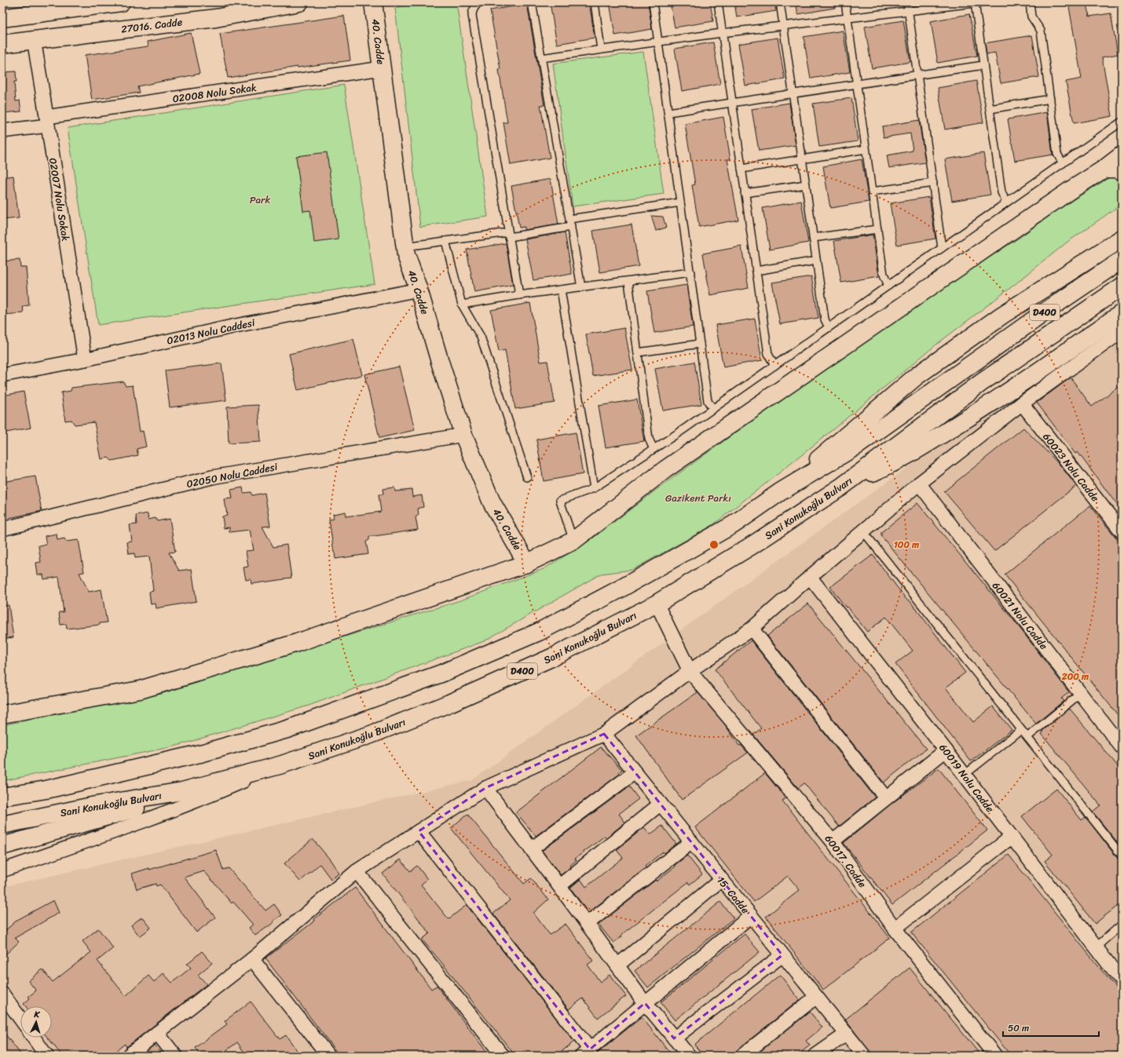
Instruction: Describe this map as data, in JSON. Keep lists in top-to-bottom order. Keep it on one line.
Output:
{"streets":{"main road":["27016. Cadde","40. Cadde","D400","Sani Konukoğlu Bulvarı"],"street":["02008 Nolu Sokak","02007 Nolu Sokak","02013 Nolu Caddesi","60023 Nolu Cadde","02050 Nolu Caddesi","60021 Nolu Cadde","60019 Nolu Cadde","60017. Cadde","15. Cadde"]},"crossings":[["27016. Cadde","02007 Nolu Sokak"],["40. Cadde","02008 Nolu Sokak"],["40. Cadde","02013 Nolu Caddesi"],["40. Cadde","02050 Nolu Caddesi"],["02008 Nolu Sokak","02007 Nolu Sokak"],["02007 Nolu Sokak","02013 Nolu Caddesi"],["Sani Konukoğlu Bulvarı","60017. Cadde"]],"parks":["Park","Gazikent Parkı"],"scale_bar":"50 m","north":"top","rings":["100 m","200 m"]}
